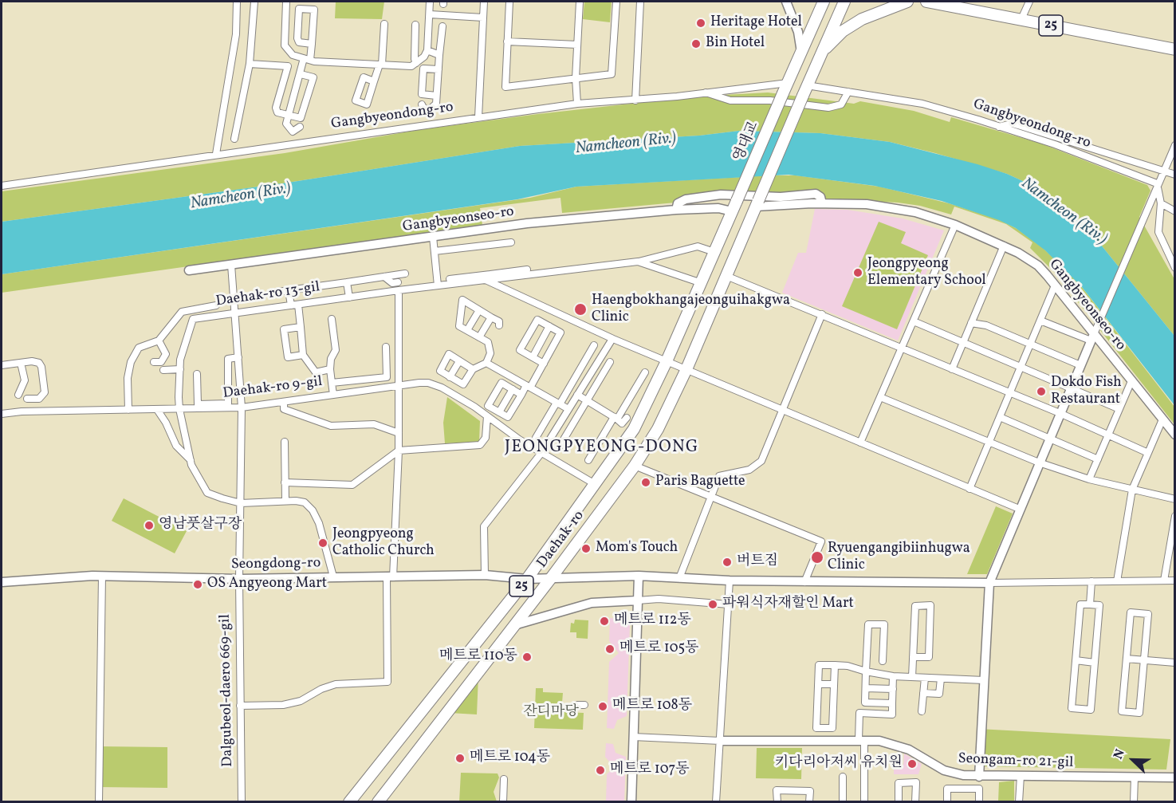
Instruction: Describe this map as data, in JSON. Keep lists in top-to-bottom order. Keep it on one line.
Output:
{"streets":{"main road":["25","영대교","Daehak-ro"],"street":["Gangbyeondong-ro","Gangbyeonseo-ro","Daehak-ro 13-gil","Daehak-ro 9-gil","Seongdong-ro","Dalgubeol-daero 669-gil","Seongam-ro 21-gil"]},"crossings":[["25","Gangbyeondong-ro"],["25","영대교"],["Gangbyeondong-ro","영대교"],["영대교","Gangbyeonseo-ro"],["영대교","Daehak-ro"],["Gangbyeonseo-ro","Daehak-ro"],["Gangbyeonseo-ro","Dalgubeol-daero 669-gil"],["Daehak-ro 13-gil","Daehak-ro 9-gil"],["Daehak-ro 13-gil","Dalgubeol-daero 669-gil"],["Daehak-ro 9-gil","Daehak-ro"],["Daehak-ro 9-gil","Dalgubeol-daero 669-gil"],["Daehak-ro","Seongdong-ro"],["Seongdong-ro","Dalgubeol-daero 669-gil"]],"districts":["JEONGPYEONG-DONG"],"water":["Namcheon (Riv.)"],"parks":["잔디마당"],"places":["Heritage Hotel","Bin Hotel","Jeongpyeong Elementary School","Haengbokhangajeonguihakgwa Clinic","Dokdo Fish Restaurant","Paris Baguette","영남풋살구장","Jeongpyeong Catholic Church","Mom's Touch","Ryuengangibiinhugwa Clinic","버트짐","OS Angyeong Mart","파워식자재할인 Mart","메트로 112동","메트로 105동","메트로 110동","메트로 108동","메트로 104동","키다리아저씨 유치원","메트로 107동"],"north":"top left"}
